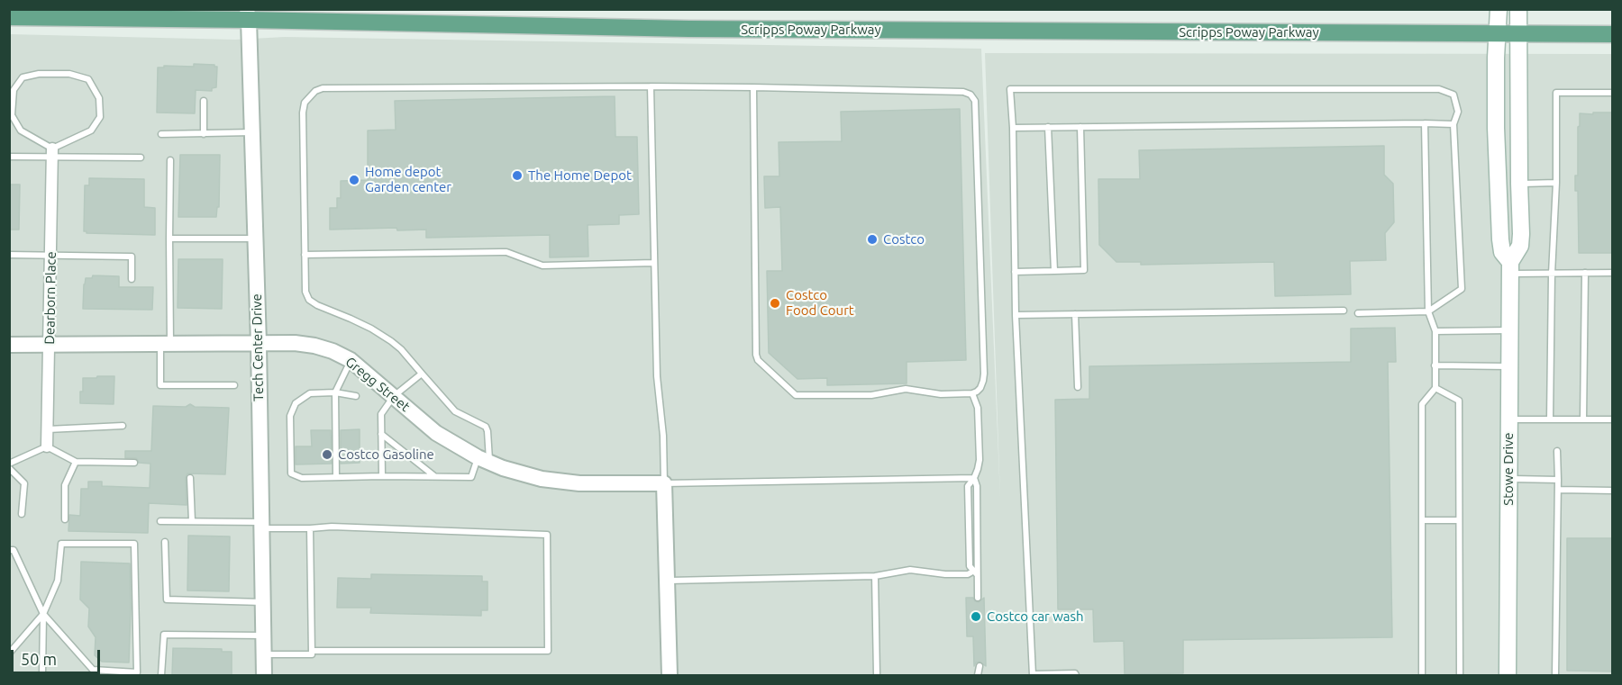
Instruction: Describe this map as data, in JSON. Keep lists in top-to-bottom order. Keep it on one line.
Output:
{"streets":{"main road":["Scripps Poway Parkway","Stowe Drive"],"street":["Dearborn Place","Tech Center Drive","Gregg Street"]},"crossings":[["Scripps Poway Parkway","Tech Center Drive"],["Scripps Poway Parkway","Stowe Drive"],["Dearborn Place","Gregg Street"],["Tech Center Drive","Gregg Street"]],"places":["The Home Depot","Home depot Garden center","Costco","Costco Food Court","Costco Gasoline","Costco car wash"],"scale_bar":"50 m"}
